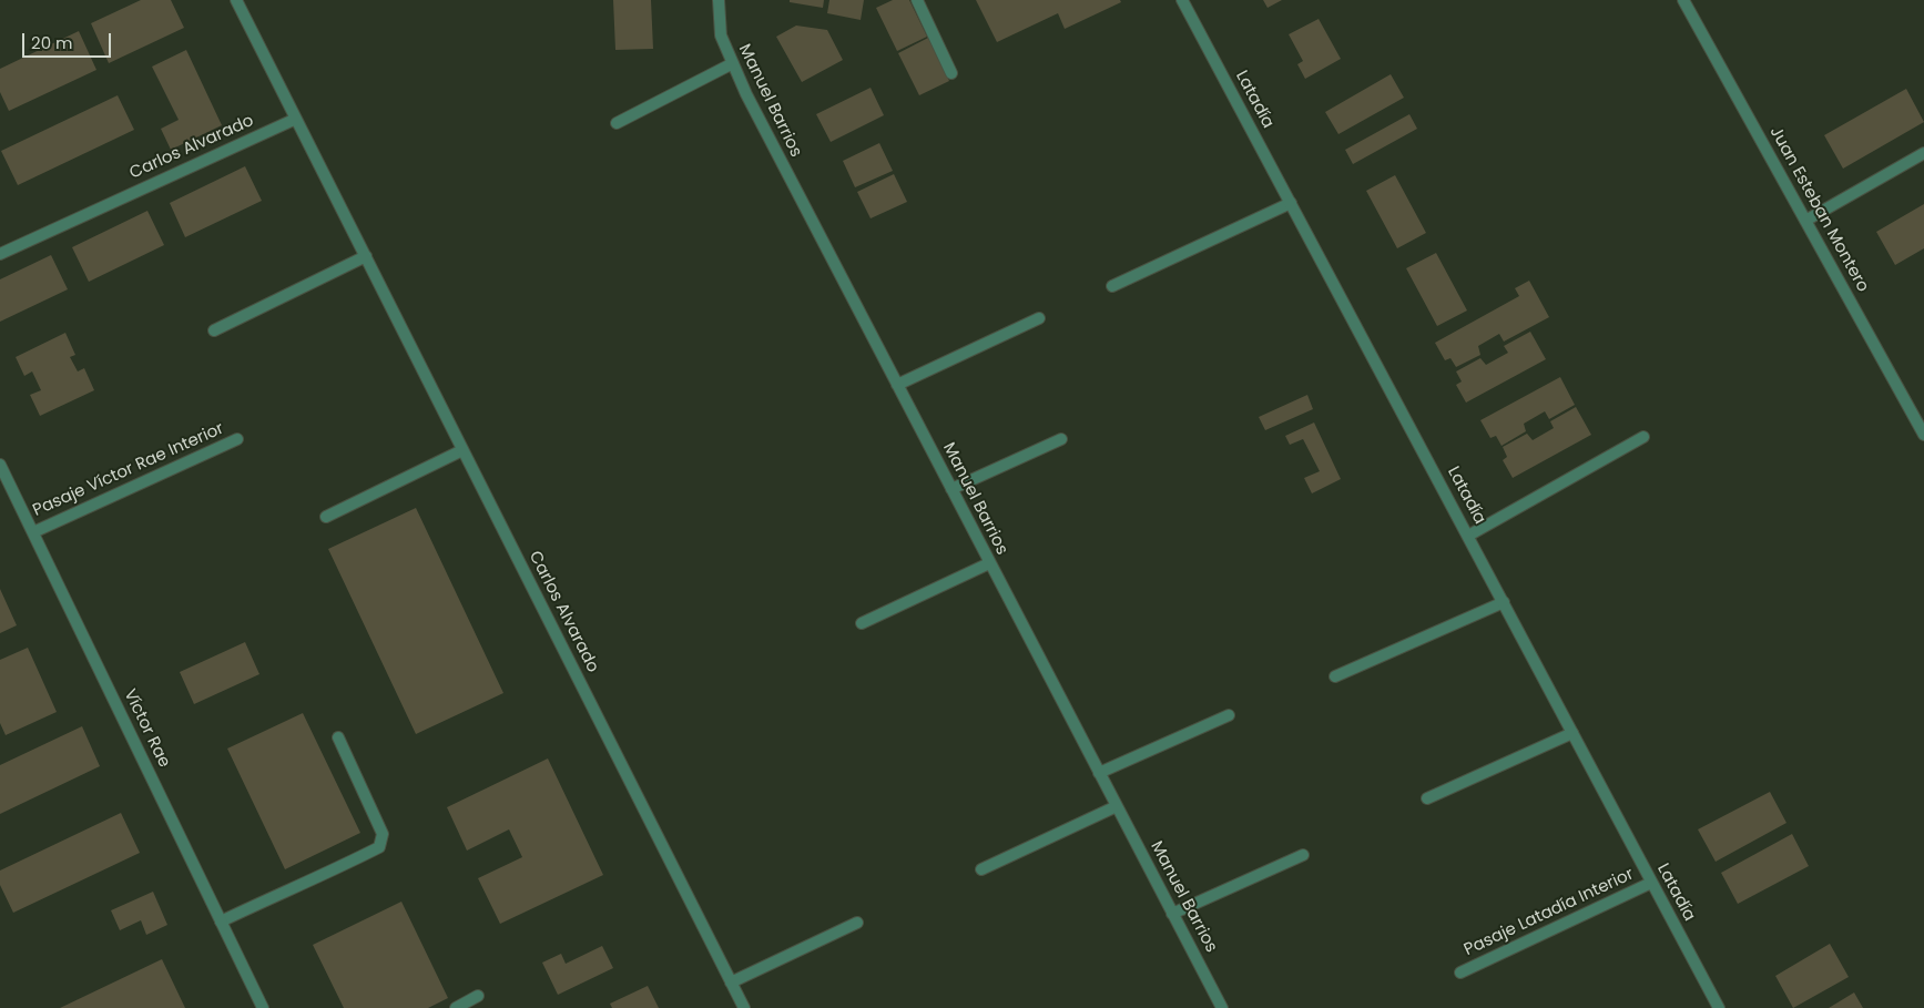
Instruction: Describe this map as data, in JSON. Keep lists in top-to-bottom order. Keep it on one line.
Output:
{"streets":{"street":["Latadía","Manuel Barrios","Carlos Alvarado","Juan Esteban Montero","Pasaje Víctor Rae Interior","Víctor Rae","Pasaje Latadía Interior"]},"crossings":[["Latadía","Pasaje Latadía Interior"],["Pasaje Víctor Rae Interior","Víctor Rae"]],"scale_bar":"20 m"}
